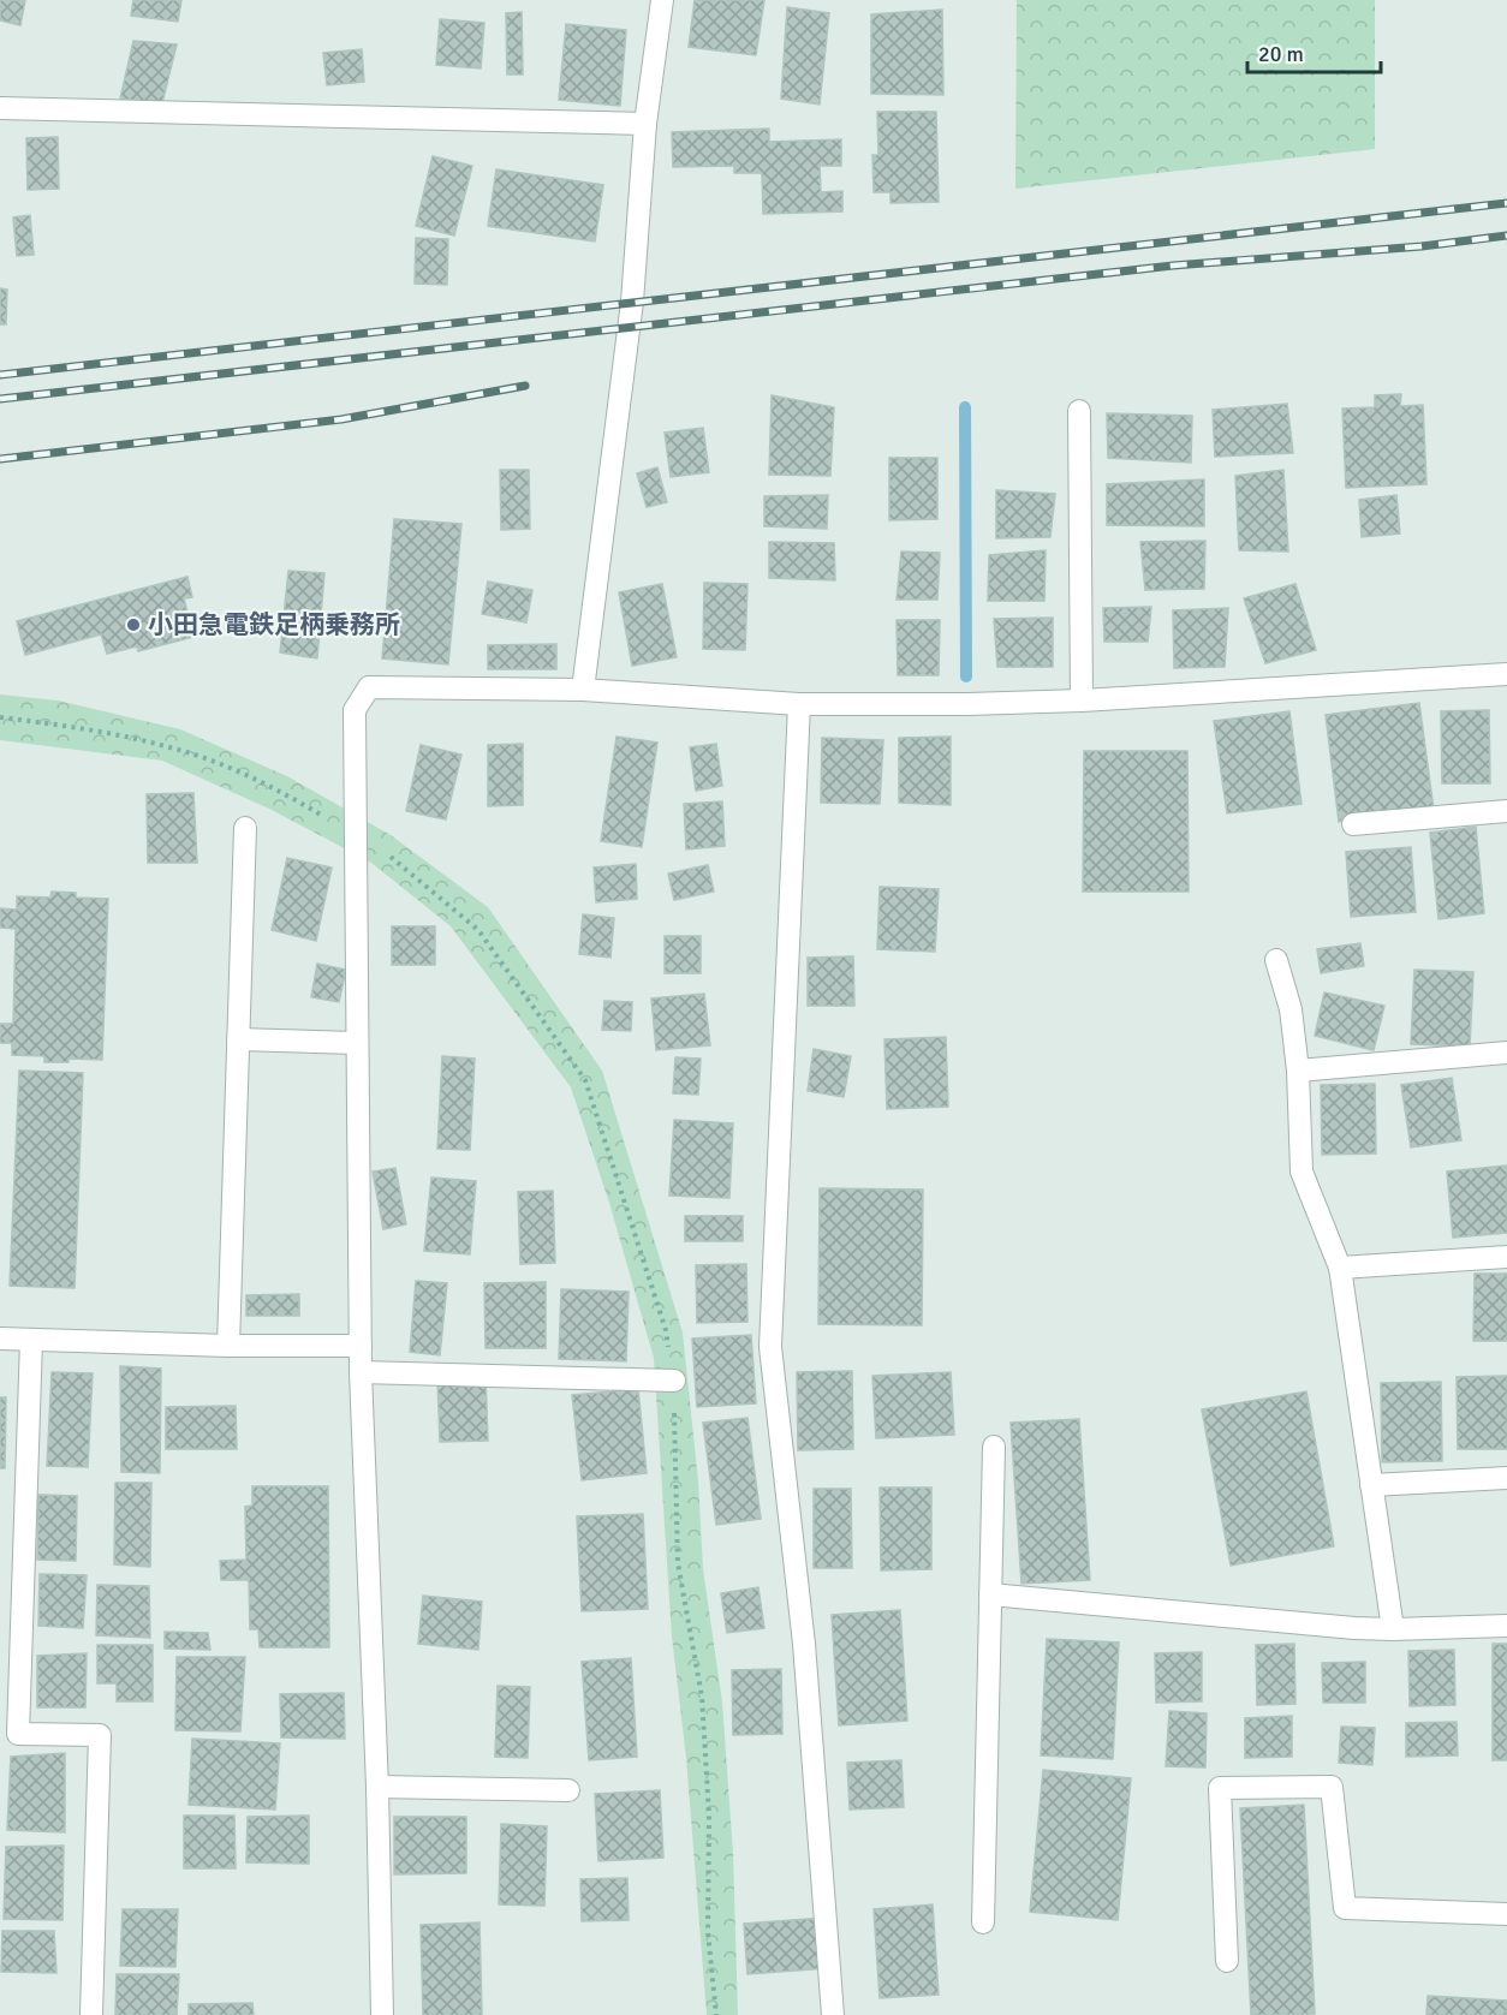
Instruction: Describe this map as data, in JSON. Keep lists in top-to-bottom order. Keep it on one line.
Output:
{"places":["小田急電鉄足柄乗務所"],"scale_bar":"20 m"}
